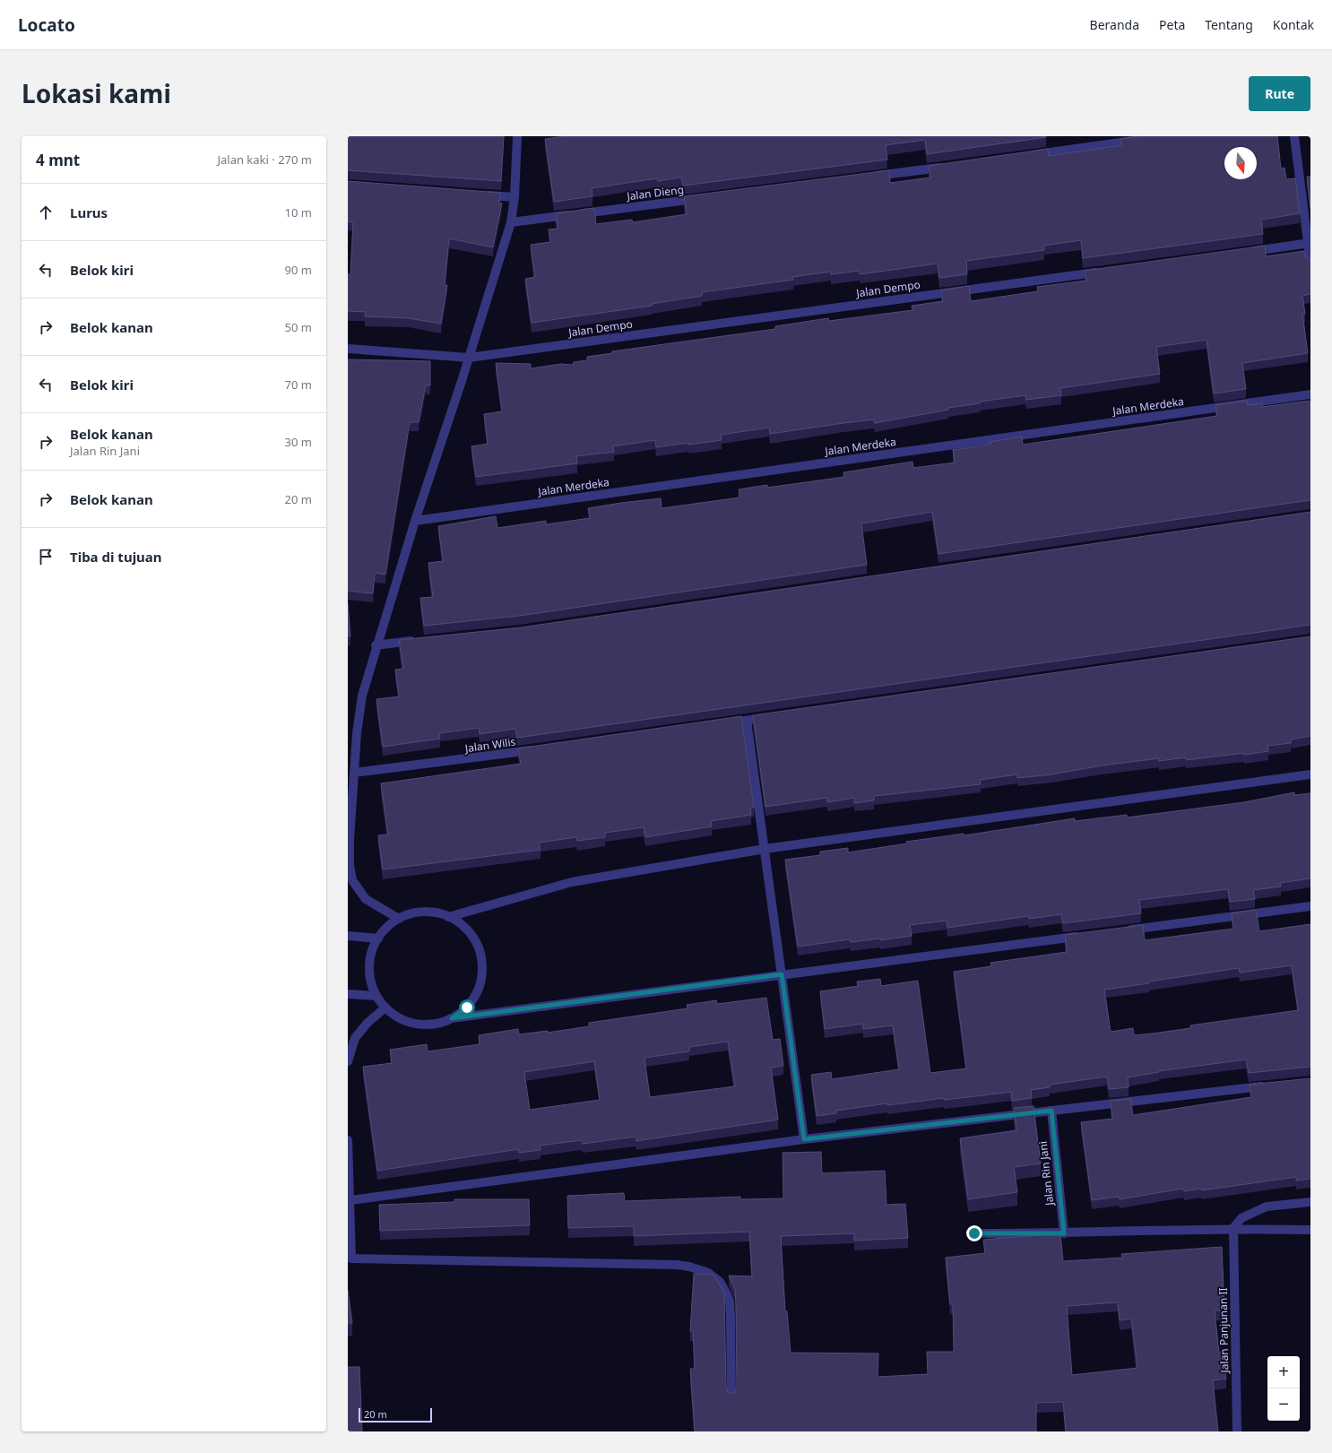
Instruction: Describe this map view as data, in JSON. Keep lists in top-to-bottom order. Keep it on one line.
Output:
{"streets":{"street":["Jalan Dieng","Jalan Dempo","Jalan Merdeka","Jalan Wilis","Jalan Rin Jani","Jalan Panjunan II"]},"scale_bar":"20 m","north":"bottom","page":{"header":"Locato","nav":["Beranda","Peta","Tentang","Kontak"],"title":"Lokasi kami","buttons":"Rute","heading":["4 mnt","Jalan kaki · 270 m"],"list":[["Lurus","10 m"],["Belok kiri","90 m"],["Belok kanan","50 m"],["Belok kiri","70 m"],["Belok kanan","Jalan Rin Jani","30 m"],["Belok kanan","20 m"],"Tiba di tujuan"],"map_buttons":["+","−"],"scale":"20 m"}}
